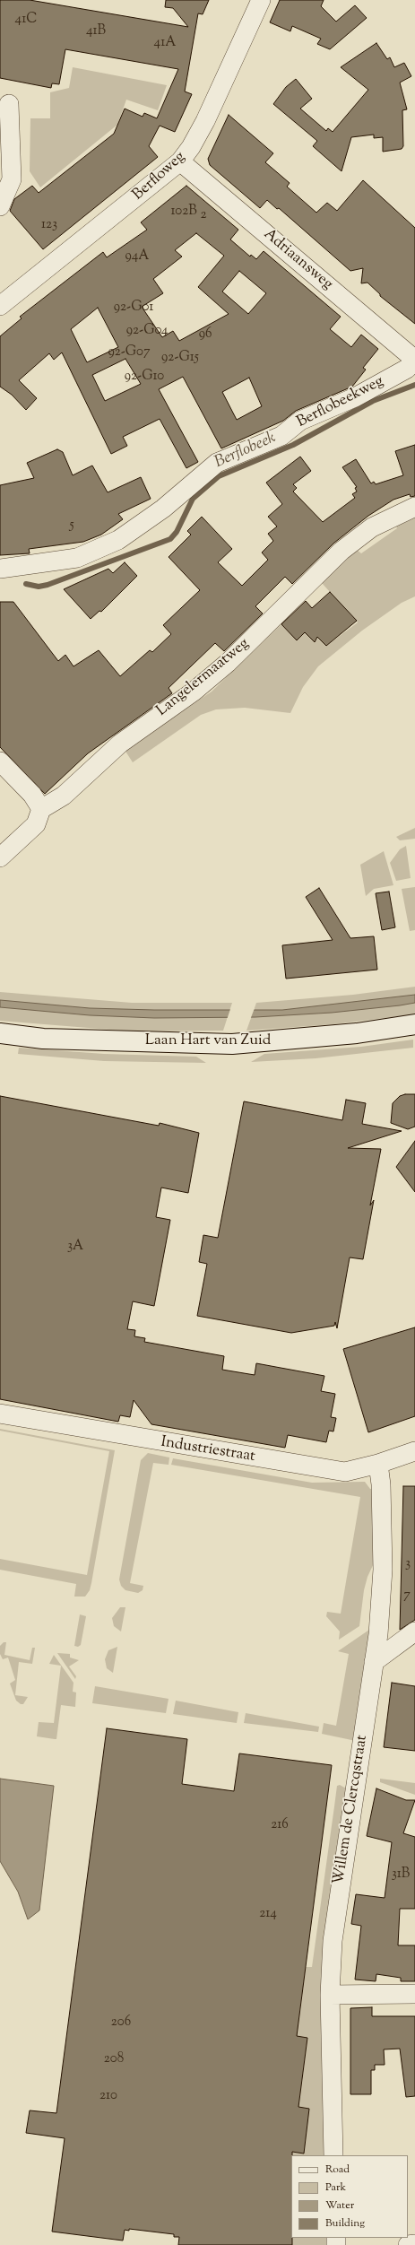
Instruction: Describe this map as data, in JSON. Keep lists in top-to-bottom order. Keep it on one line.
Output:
{"streets":{"main road":["Laan Hart van Zuid"],"street":["Berfloweg","Adriaansweg","Berflobeekweg","Langelermaatweg","Industriestraat","Willem de Clercqstraat"]},"crossings":[["Berfloweg","Adriaansweg"],["Adriaansweg","Berflobeekweg"],["Industriestraat","Willem de Clercqstraat"]],"water":["Berflobeek"],"house_numbers":["41C","41B","41A","102B","2","123","94A","92-G01","92-G04","96","92-G07","92-G15","92-G10","5","3A","3","7","216","31B","214","206","208","210"],"legend":["Road","Park","Water","Building"]}
